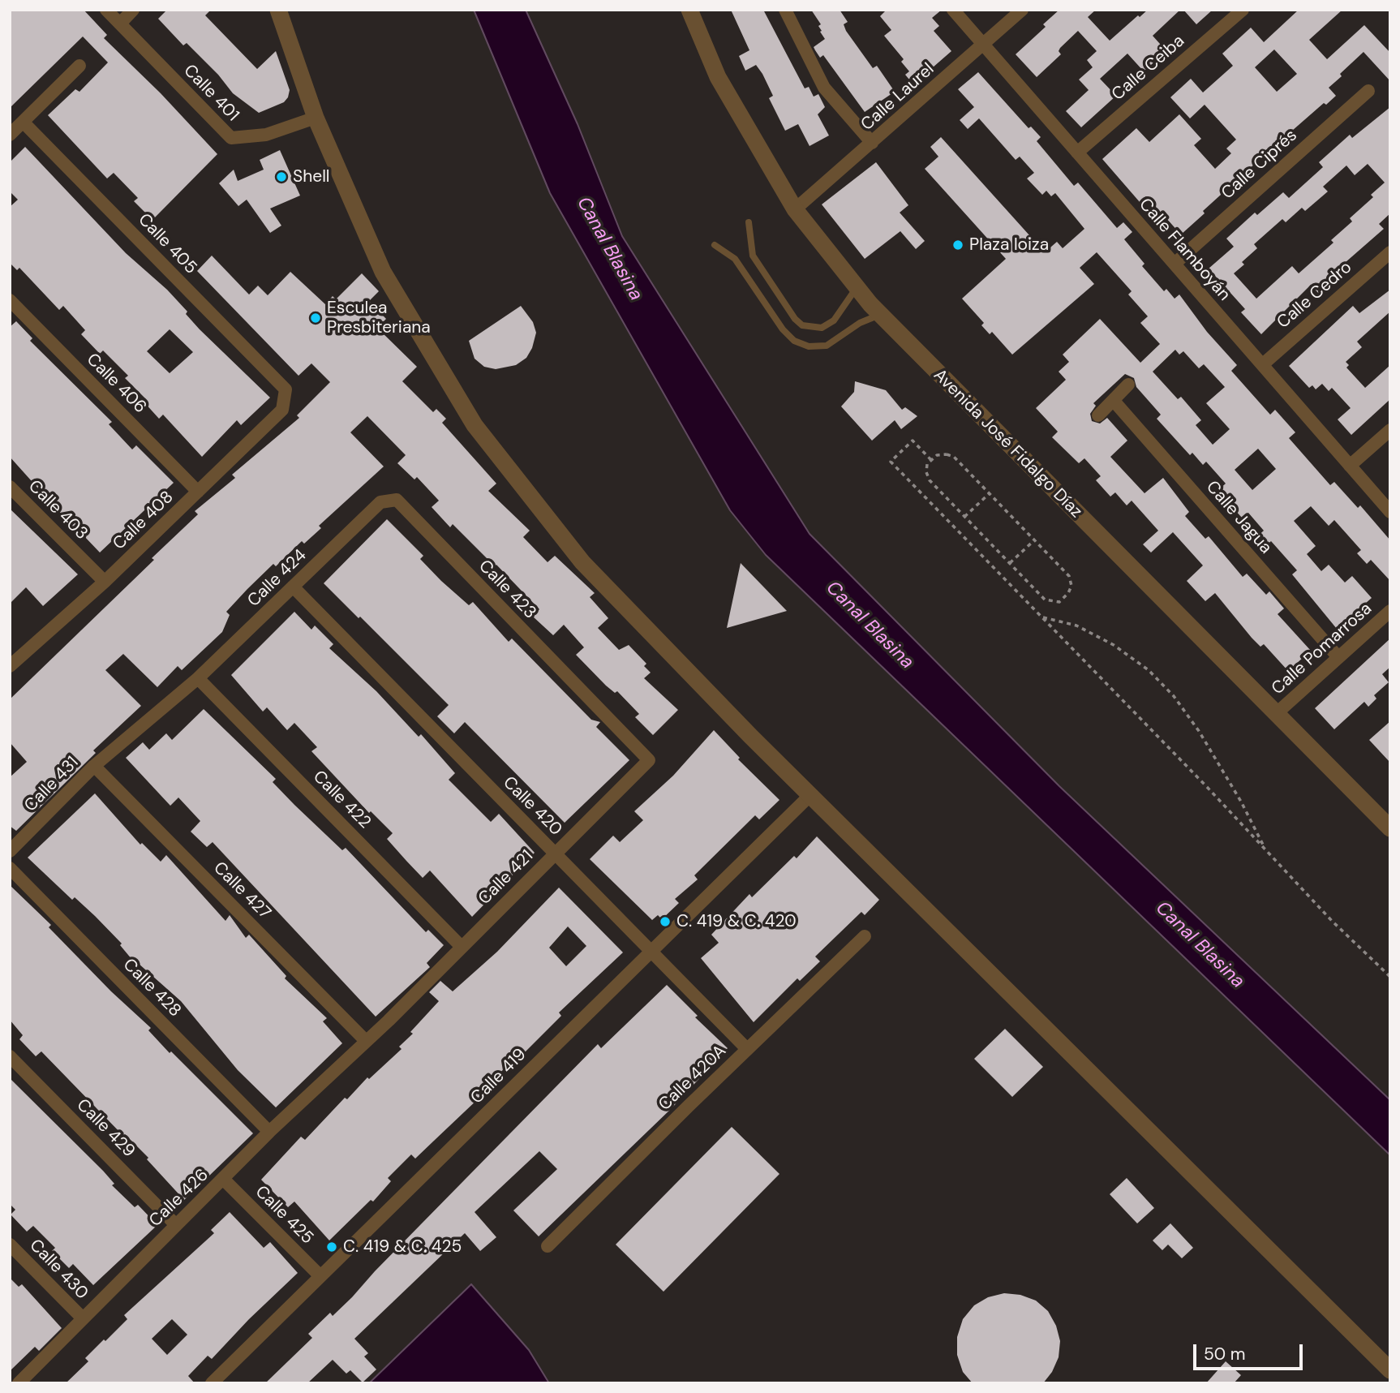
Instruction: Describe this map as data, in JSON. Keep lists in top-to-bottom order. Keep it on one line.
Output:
{"streets":{"street":["Calle Ceiba","Calle 401","Calle Laurel","Calle Ciprés","Calle 405","Calle Flamboyán","Calle Cedro","Calle 406","Avenida José Fidalgo Díaz","Calle 403","Calle Jagua","Calle 408","Calle 424","Calle 423","Calle Pomarrosa","Calle 431","Calle 422","Calle 420","Calle 421","Calle 427","Calle 428","Calle 419","Calle 420A","Calle 429","Calle 426","Calle 425","Calle 430"]},"crossings":[["Calle Ceiba","Calle Flamboyán"],["Calle Laurel","Calle Flamboyán"],["Calle Laurel","Avenida José Fidalgo Díaz"],["Calle Ciprés","Calle Flamboyán"],["Calle 405","Calle 408"],["Calle Flamboyán","Calle Cedro"],["Calle 406","Calle 408"],["Avenida José Fidalgo Díaz","Calle Pomarrosa"],["Calle 403","Calle 408"],["Calle Jagua","Calle Pomarrosa"],["Calle 424","Calle 423"],["Calle 424","Calle 431"],["Calle 424","Calle 422"],["Calle 424","Calle 420"],["Calle 424","Calle 427"],["Calle 423","Calle 421"],["Calle 431","Calle 427"],["Calle 422","Calle 421"],["Calle 420","Calle 421"],["Calle 420","Calle 419"],["Calle 420","Calle 420A"],["Calle 421","Calle 427"],["Calle 421","Calle 426"],["Calle 427","Calle 426"],["Calle 428","Calle 426"],["Calle 419","Calle 425"],["Calle 429","Calle 426"],["Calle 426","Calle 425"],["Calle 426","Calle 430"]],"water":["Canal Blasina"],"places":["Shell","Plaza loiza","Esculea Presbiteriana","C. 419 & C. 420","C. 419 & C. 425"],"scale_bar":"50 m"}
